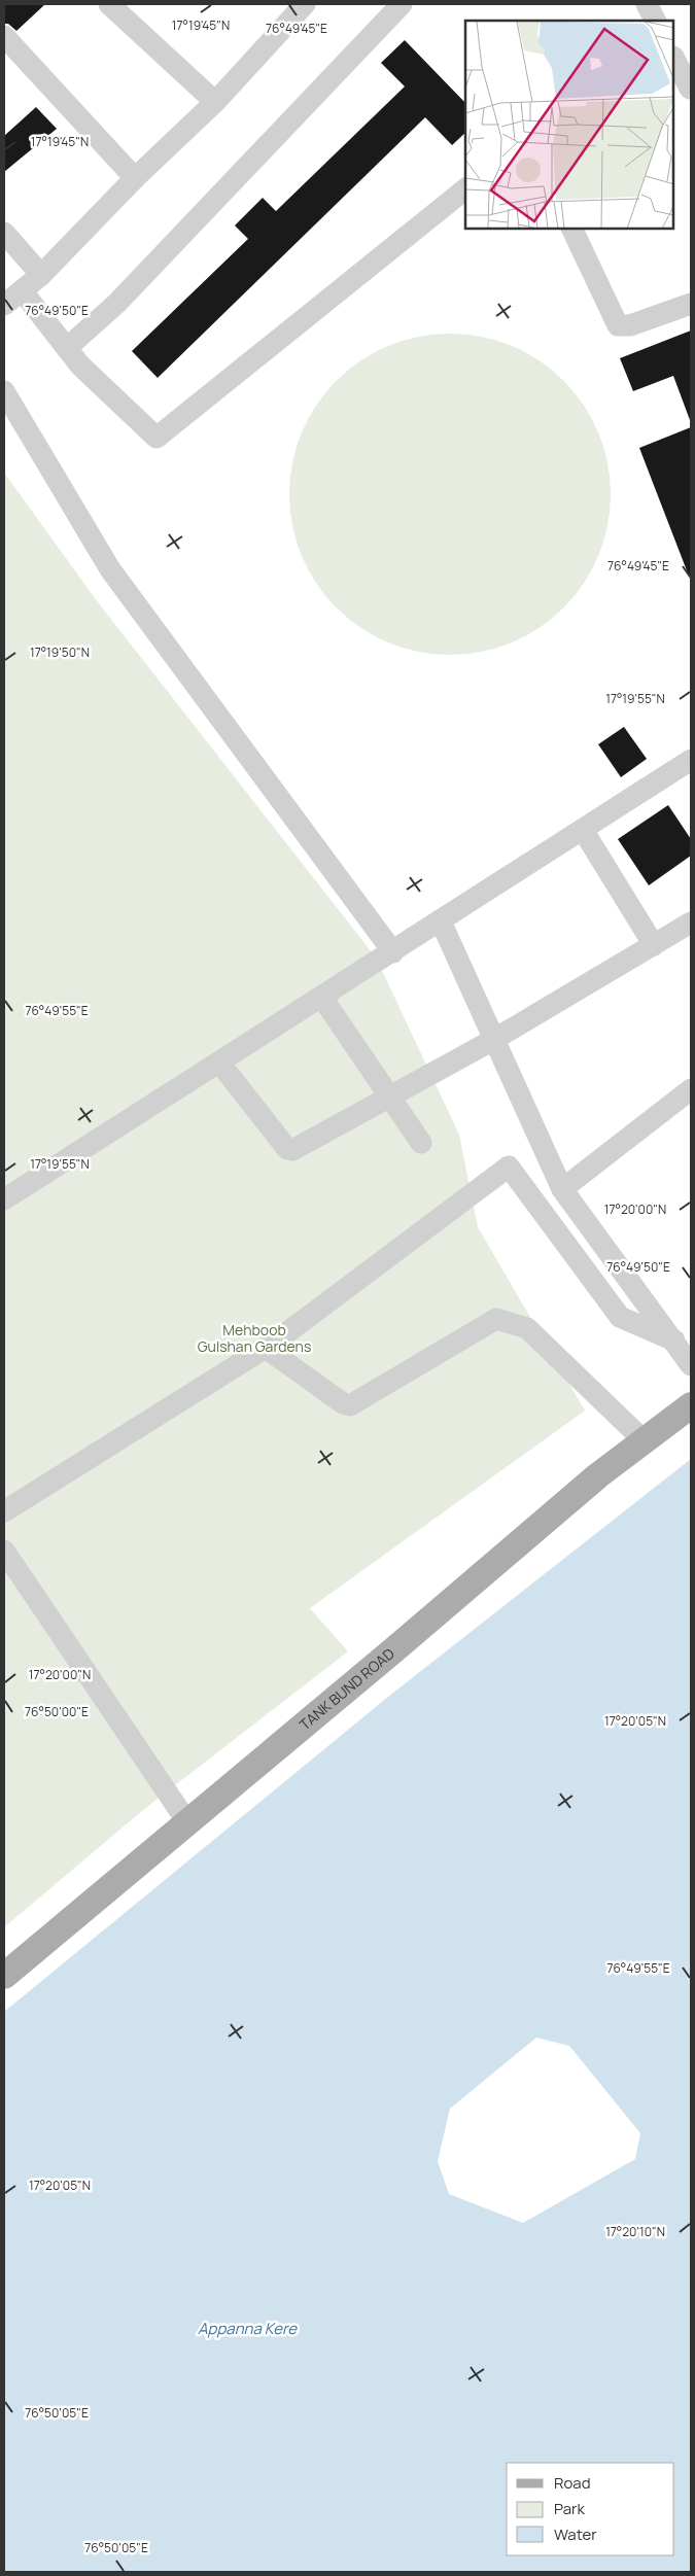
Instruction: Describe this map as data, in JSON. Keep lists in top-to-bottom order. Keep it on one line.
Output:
{"streets":{"main road":["TANK BUND ROAD"]},"water":["Appanna Kere"],"parks":["Mehboob Gulshan Gardens"],"legend":["Road","Park","Water"],"coordinates":["17°19'45\"N","76°49'45\"E","76°49'50\"E","17°19'50\"N","17°19'55\"N","76°49'55\"E","17°20'00\"N","76°50'00\"E","17°20'05\"N","17°20'10\"N","76°50'05\"E"]}
